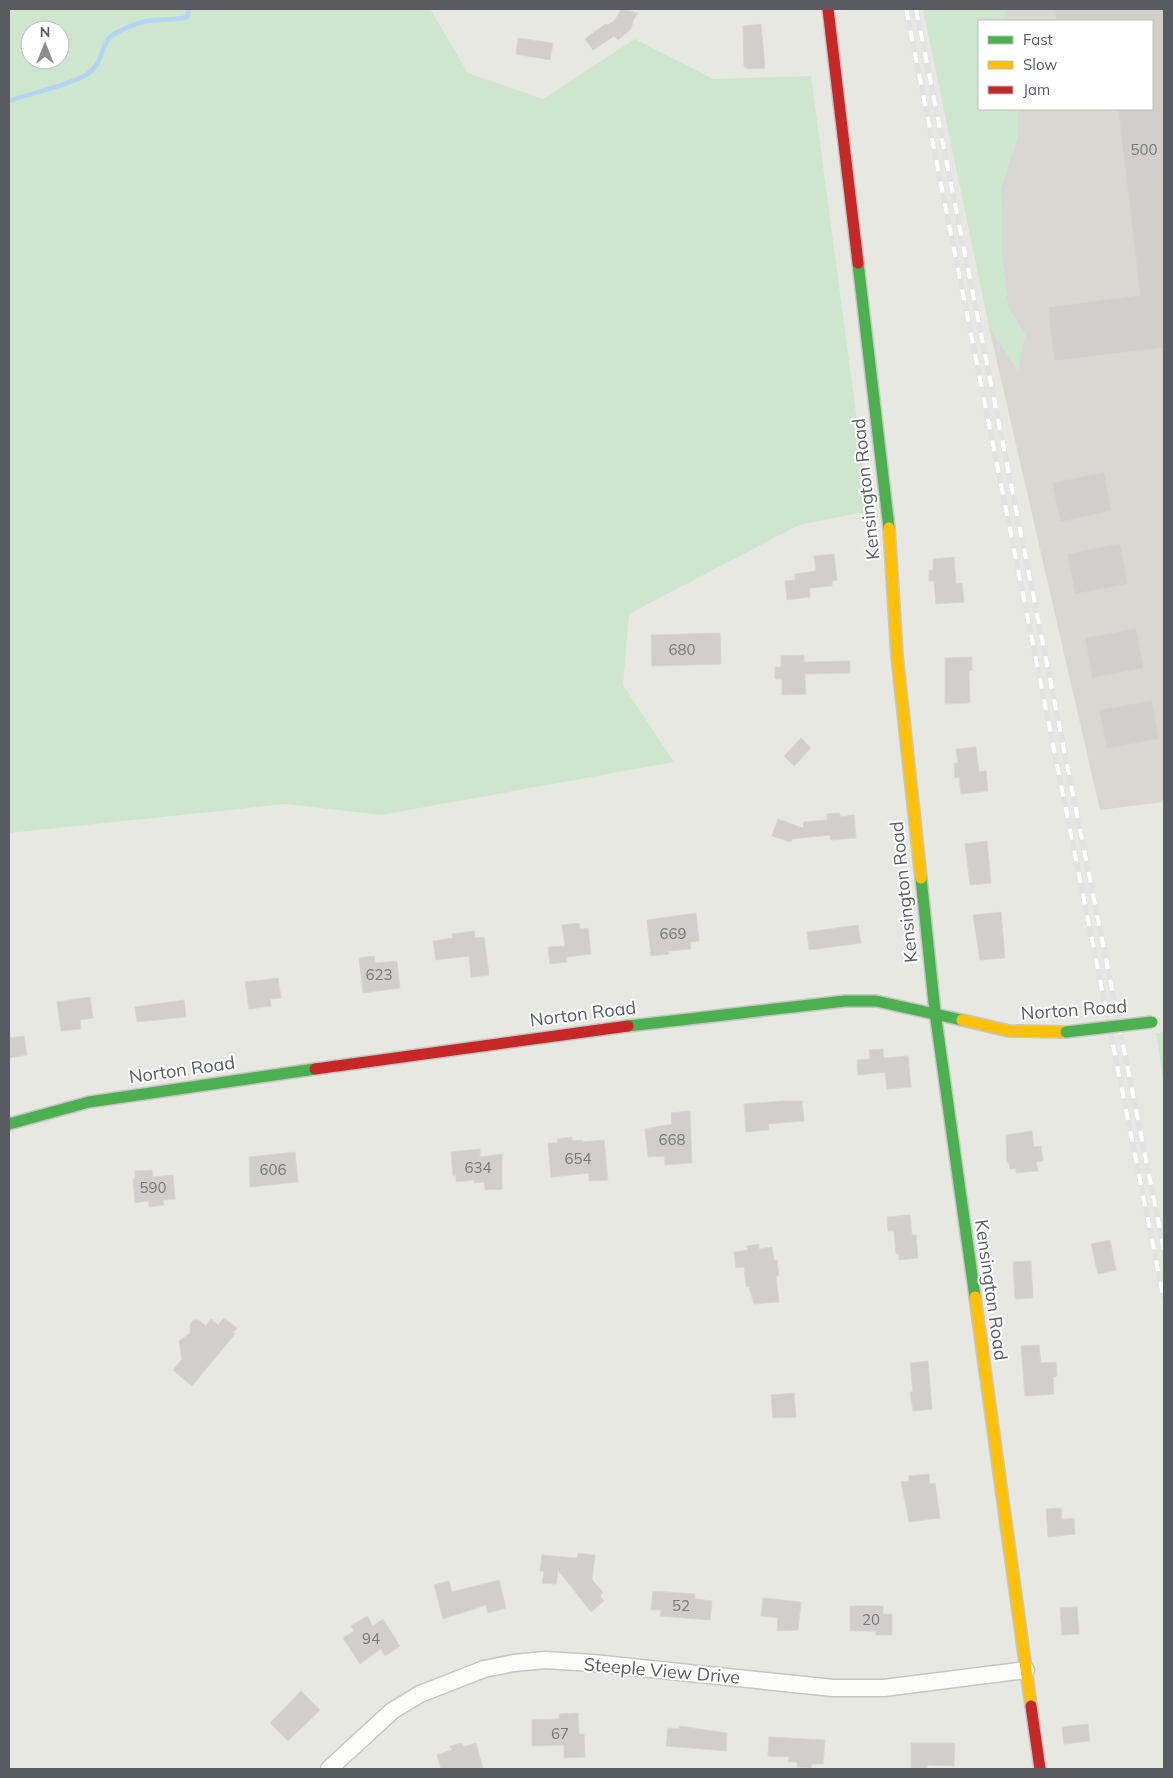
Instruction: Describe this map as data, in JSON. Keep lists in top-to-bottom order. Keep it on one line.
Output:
{"streets":{"street":["Kensington Road","Norton Road","Steeple View Drive"]},"crossings":[["Kensington Road","Norton Road"],["Kensington Road","Steeple View Drive"]],"house_numbers":["500","680","669","623","668","654","634","606","590","52","20","94","67"],"legend":["Fast","Slow","Jam"],"north":"top"}
